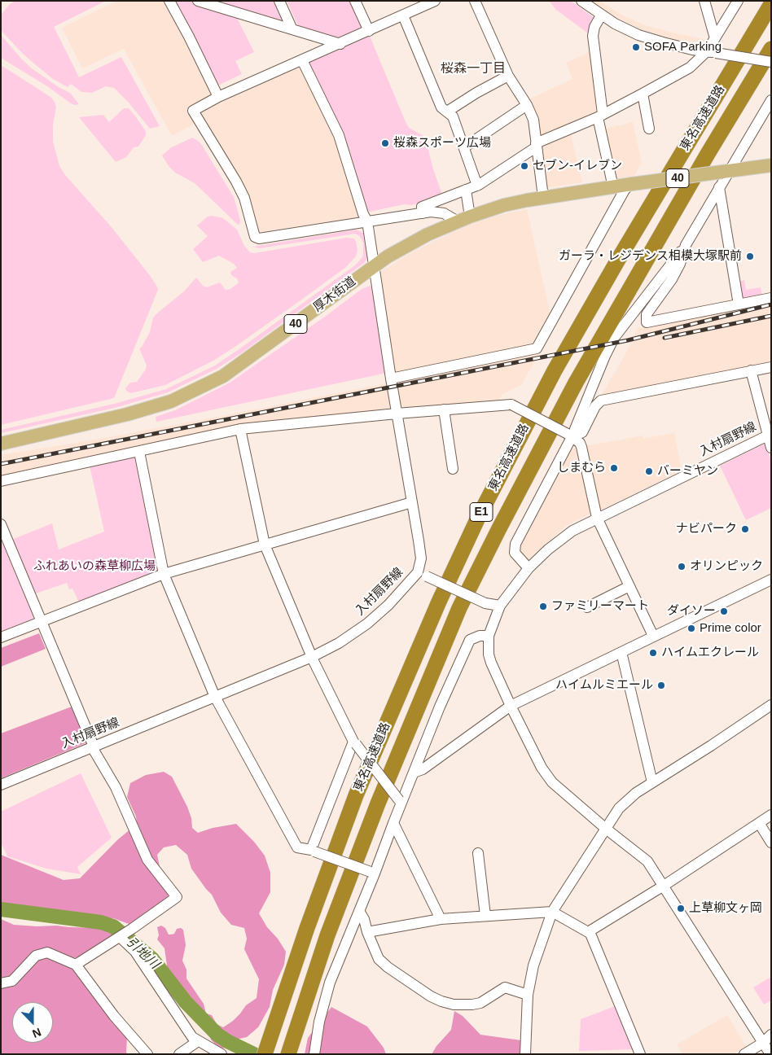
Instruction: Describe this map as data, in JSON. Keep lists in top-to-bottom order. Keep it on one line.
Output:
{"streets":{"highway":["東名高速道路","E1"],"main road":["40","厚木街道"],"street":["入村扇野線"]},"crossings":[["40","厚木街道"]],"districts":["桜森一丁目"],"water":["引地川"],"parks":["ふれあいの森草柳広場"],"places":["SOFA Parking","桜森スポーツ広場","セブン-イレブン","ガーラ・レジデンス相模大塚駅前","しまむら","バーミヤン","ナビパーク","オリンピック","ファミリーマート","ダイソー","Prime color","ハイムエクレール","ハイムルミエール","上草柳文ヶ岡"],"north":"bottom"}
